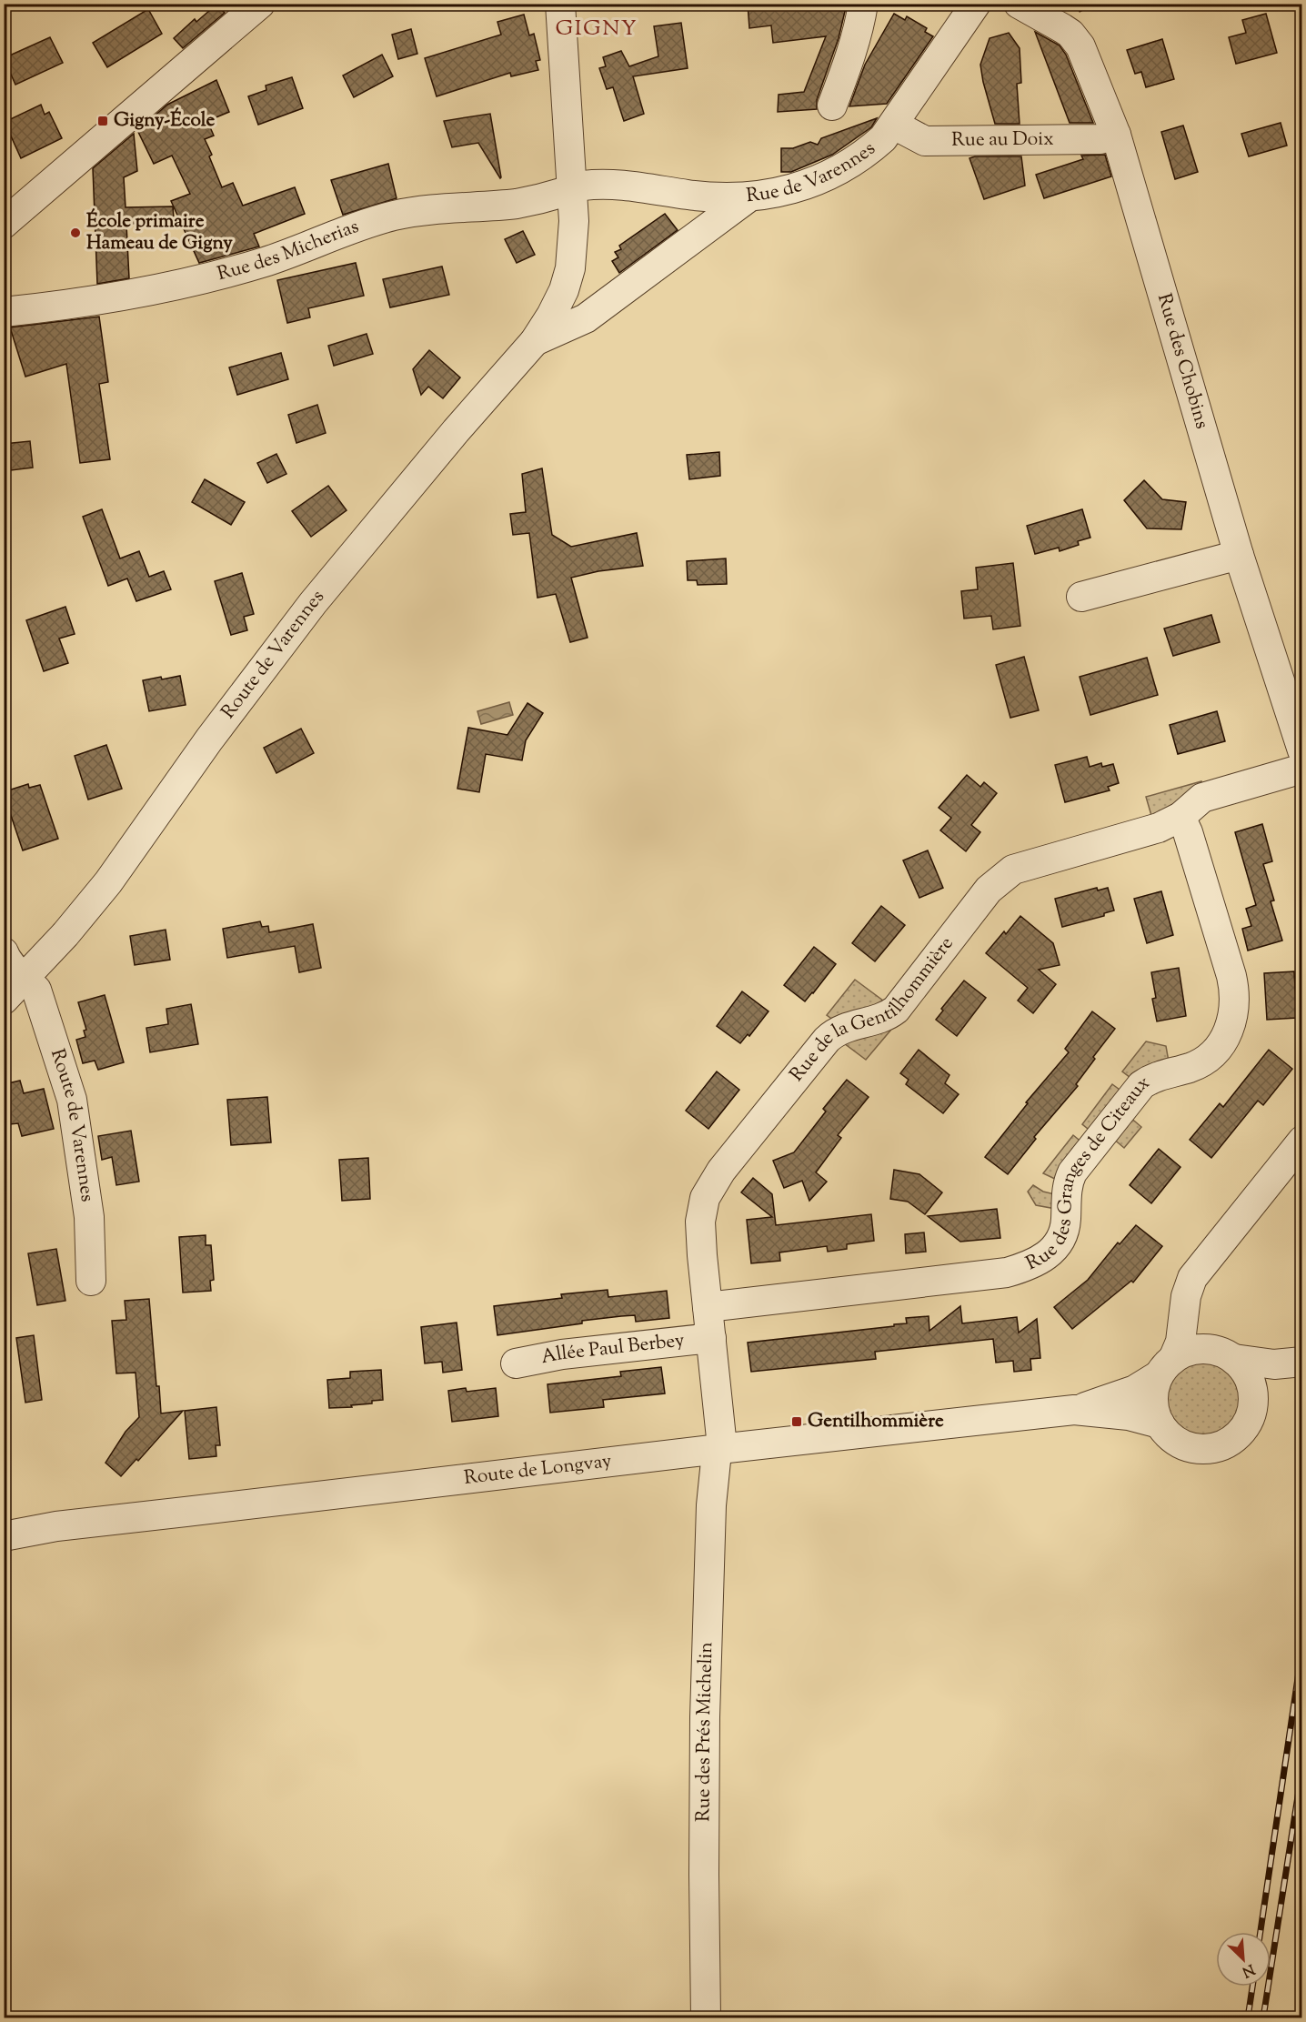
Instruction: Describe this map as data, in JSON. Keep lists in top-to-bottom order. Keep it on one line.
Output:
{"streets":{"street":["Rue au Doix","Rue de Varennes","Rue des Micherias","Rue des Chobins","Route de Varennes","Rue de la Gentilhommière","Rue des Granges de Citeaux","Allée Paul Berbey","Route de Longvay","Rue des Prés Michelin"]},"crossings":[["Rue au Doix","Rue de Varennes"],["Rue au Doix","Rue des Chobins"],["Rue de Varennes","Rue des Micherias"],["Rue de Varennes","Route de Varennes"],["Rue des Micherias","Route de Varennes"],["Rue de la Gentilhommière","Rue des Granges de Citeaux"],["Rue de la Gentilhommière","Allée Paul Berbey"],["Rue de la Gentilhommière","Route de Longvay"],["Rue de la Gentilhommière","Rue des Prés Michelin"],["Route de Longvay","Rue des Prés Michelin"]],"districts":["GIGNY"],"places":{"transit":["Gigny-École","Gentilhommière"],"other":["École primaire Hameau de Gigny"]},"north":"bottom right"}
